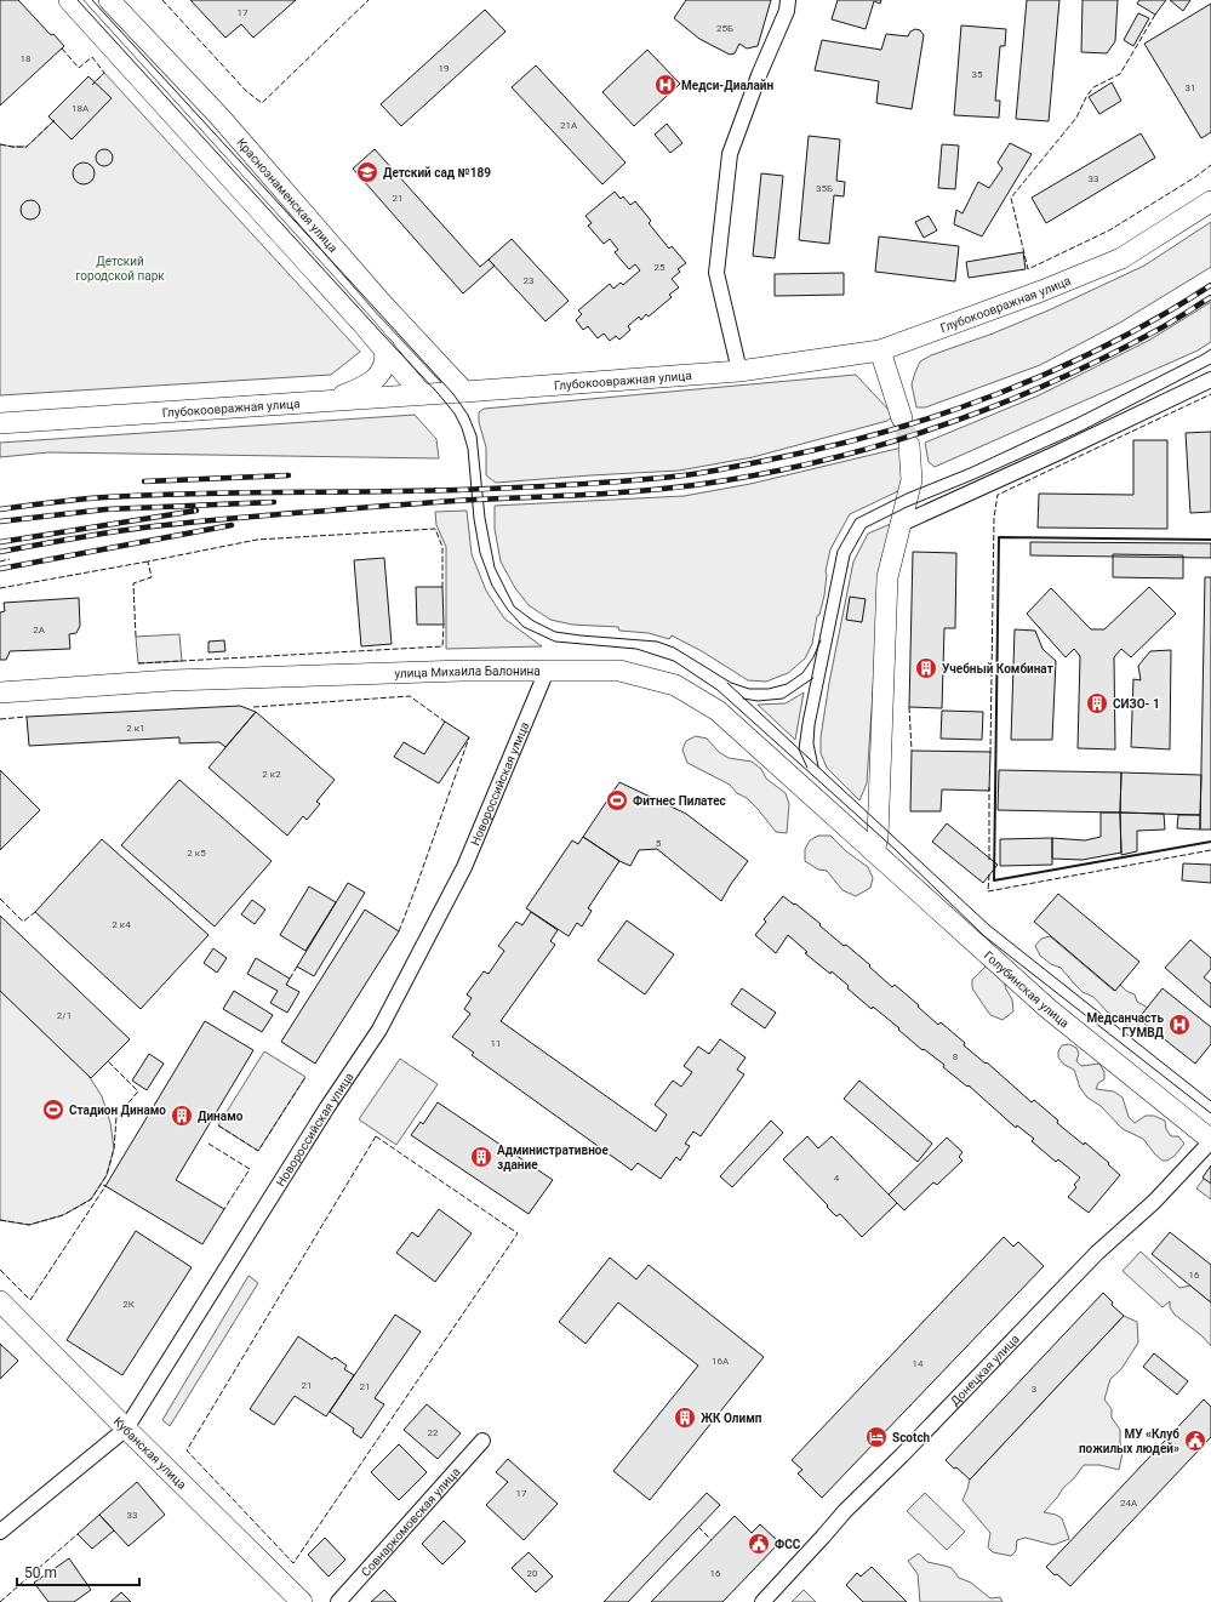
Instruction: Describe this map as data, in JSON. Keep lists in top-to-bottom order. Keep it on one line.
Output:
{"streets":{"main road":["Краснознаменская улица","Глубокоовражная улица","улица Михаила Балонина","Голубинская улица","Кубанская улица"],"street":["Новороссийская улица","Донецкая улица","Совнаркомовская улица"]},"crossings":[["Краснознаменская улица","Глубокоовражная улица"],["улица Михаила Балонина","Новороссийская улица"],["улица Михаила Балонина","Голубинская улица"],["Новороссийская улица","Кубанская улица"],["Голубинская улица","Донецкая улица"]],"parks":["Детский городской парк"],"places":{"hospital":["Медси-Диалайн","Медсанчасть ГУМВД"],"school or university":["Детский сад №189"],"building":["Учебный Комбинат","СИЗО- 1","Динамо","Административное здание","ЖК Олимп"],"sports":["Фитнес Пилатес","Стадион Динамо"],"hotel":["Scotch"],"public building":["МУ «Клуб пожилых людей»","ФСС"]},"house_numbers":["17","25Б","18","19","35","31","18А","21А","33","35Б","21","25","23","2А","2 к1","2 к2","5","2 к5","2 к4","2/1","11","8","4","16","2К","16А","14","21","21","3","22","17","24А","33","20","16"],"scale_bar":"50 m"}
